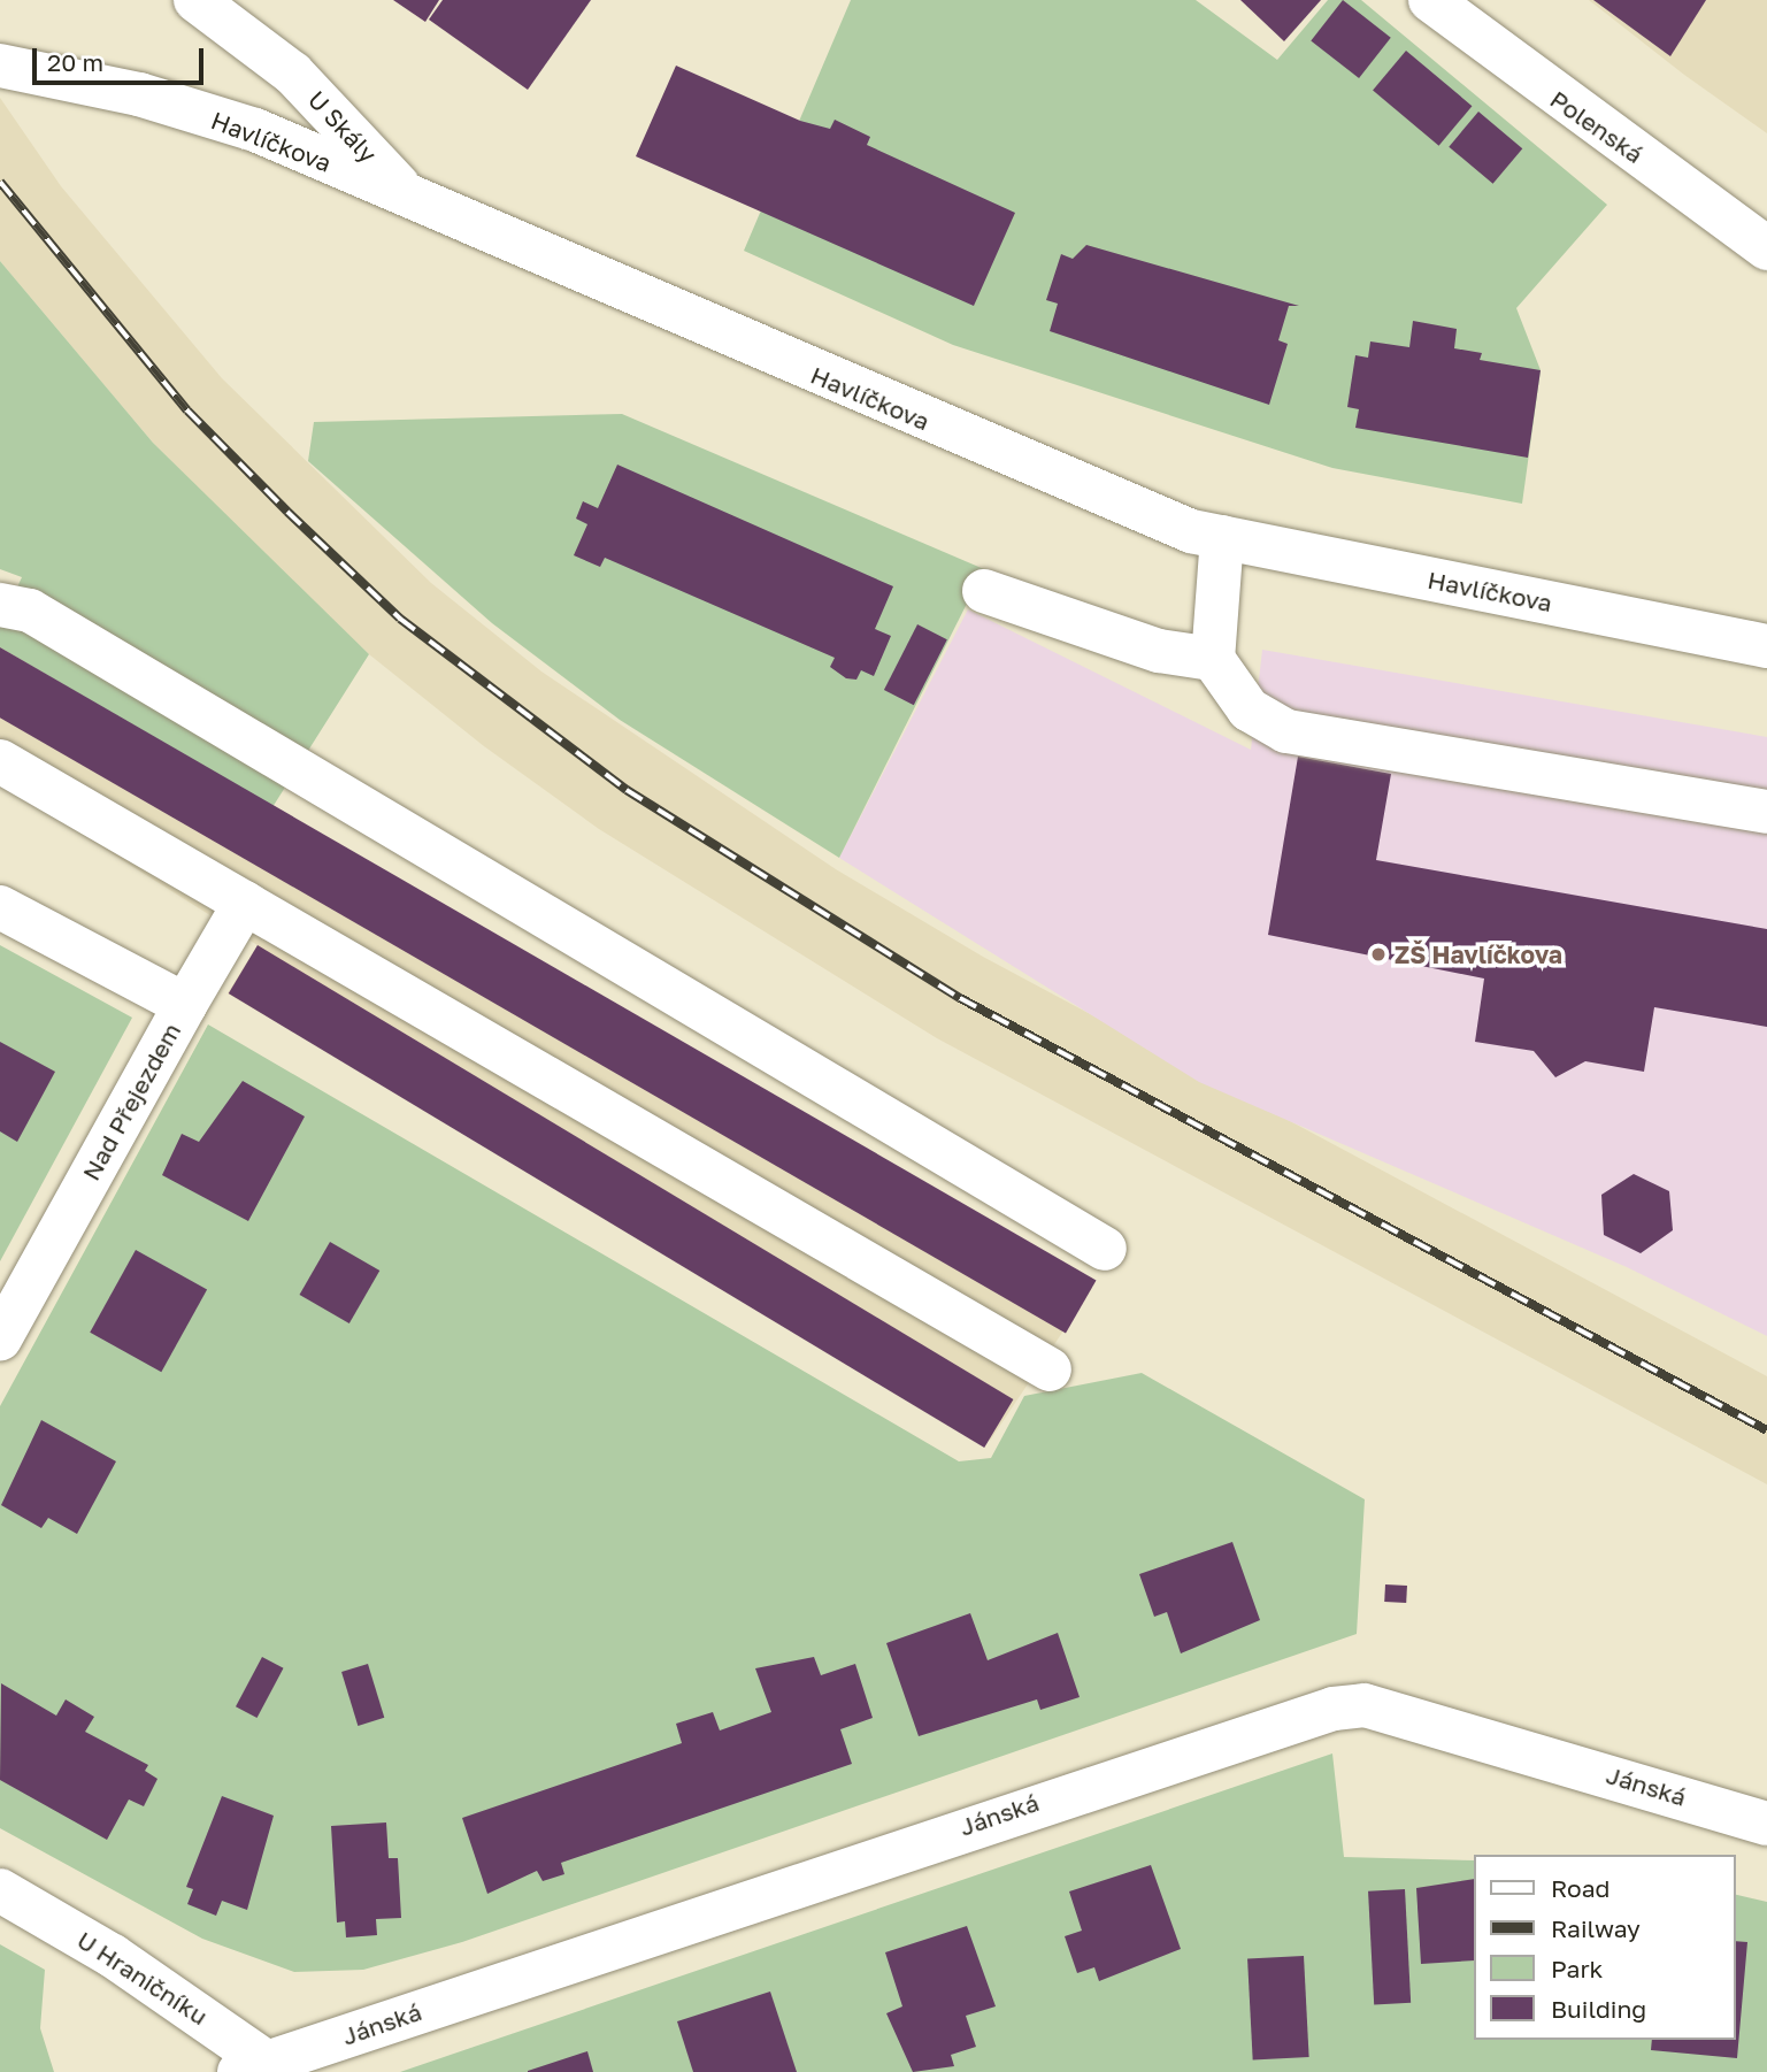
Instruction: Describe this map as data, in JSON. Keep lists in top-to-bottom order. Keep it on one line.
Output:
{"streets":{"street":["U Skály","Polenská","Havlíčkova","Nad Přejezdem","Jánská","U Hraničníku"]},"crossings":[["U Skály","Havlíčkova"],["Jánská","U Hraničníku"]],"places":["ZŠ Havlíčkova"],"legend":["Road","Railway","Park","Building"],"scale_bar":"20 m"}
